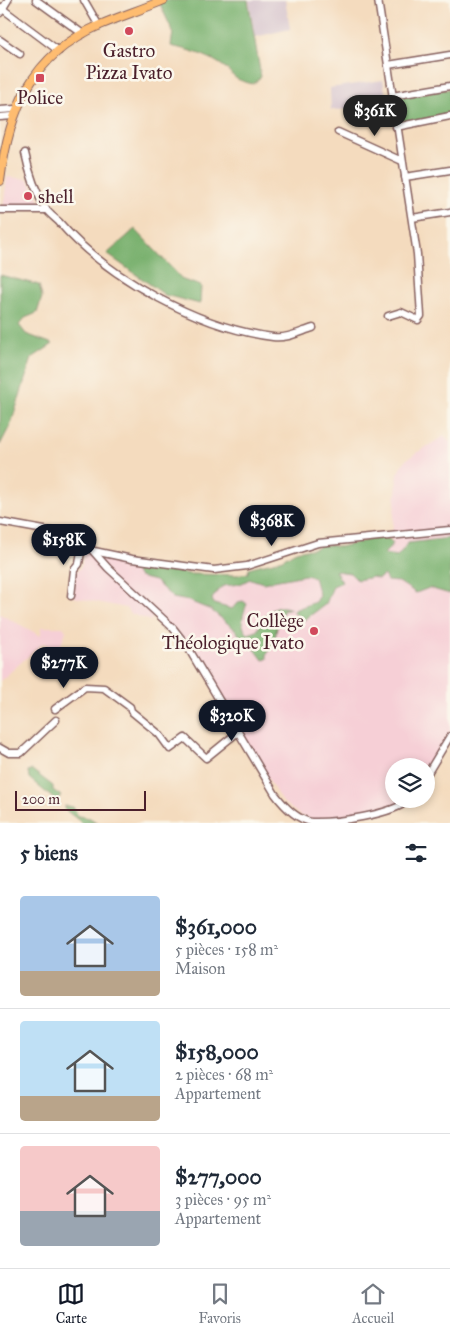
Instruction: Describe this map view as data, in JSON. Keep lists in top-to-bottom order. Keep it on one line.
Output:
{"places":{"other":["Gastro Pizza Ivato","shell","Collège Théologique Ivato"],"transit":["Police"]},"scale_bar":"200 m","page":{"price":["$361K","$368K","$158K","$277K","$320K"],"scale":"200 m","heading":"5 biens","list":[{"name":"$361,000","note":"5 pièces · 158 m² · Maison"},{"name":"$158,000","note":"2 pièces · 68 m² · Appartement"},{"name":"$277,000","note":"3 pièces · 95 m² · Appartement"}],"tabs":["Carte","Favoris","Accueil"]}}
